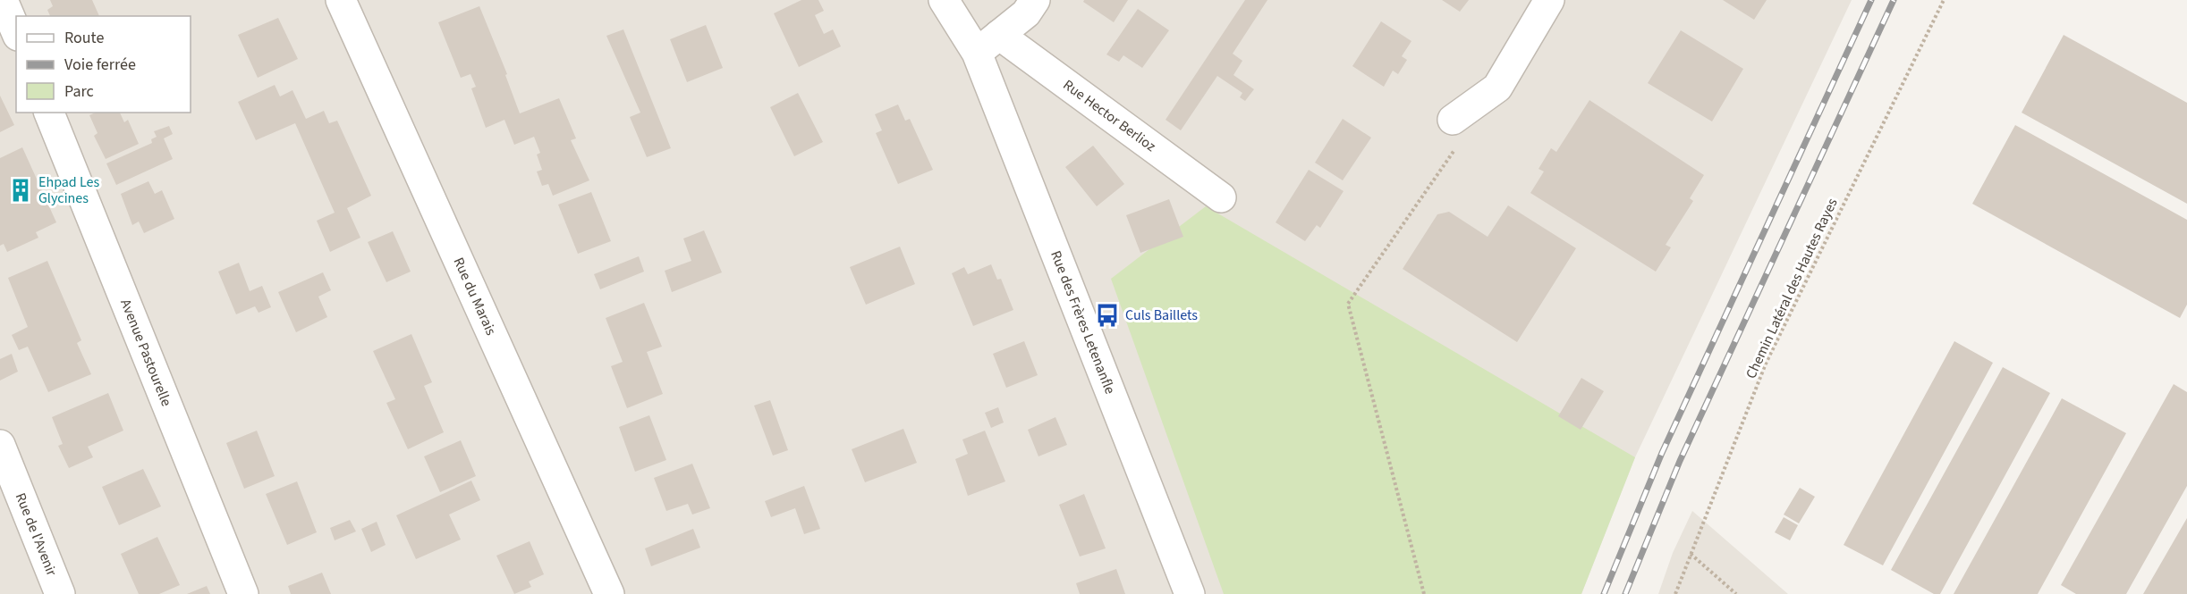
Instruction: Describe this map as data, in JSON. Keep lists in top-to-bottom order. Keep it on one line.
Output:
{"streets":{"street":["Rue Hector Berlioz","Rue du Marais","Rue des Frères Letenanfle","Avenue Pastourelle","Rue de l'Avenir"],"path":["Chemin Latéral des Hautes Rayes"]},"places":{"building":["Ehpad Les Glycines"],"bus stop":["Culs Baillets"]},"legend":["Route","Voie ferrée","Parc"]}
